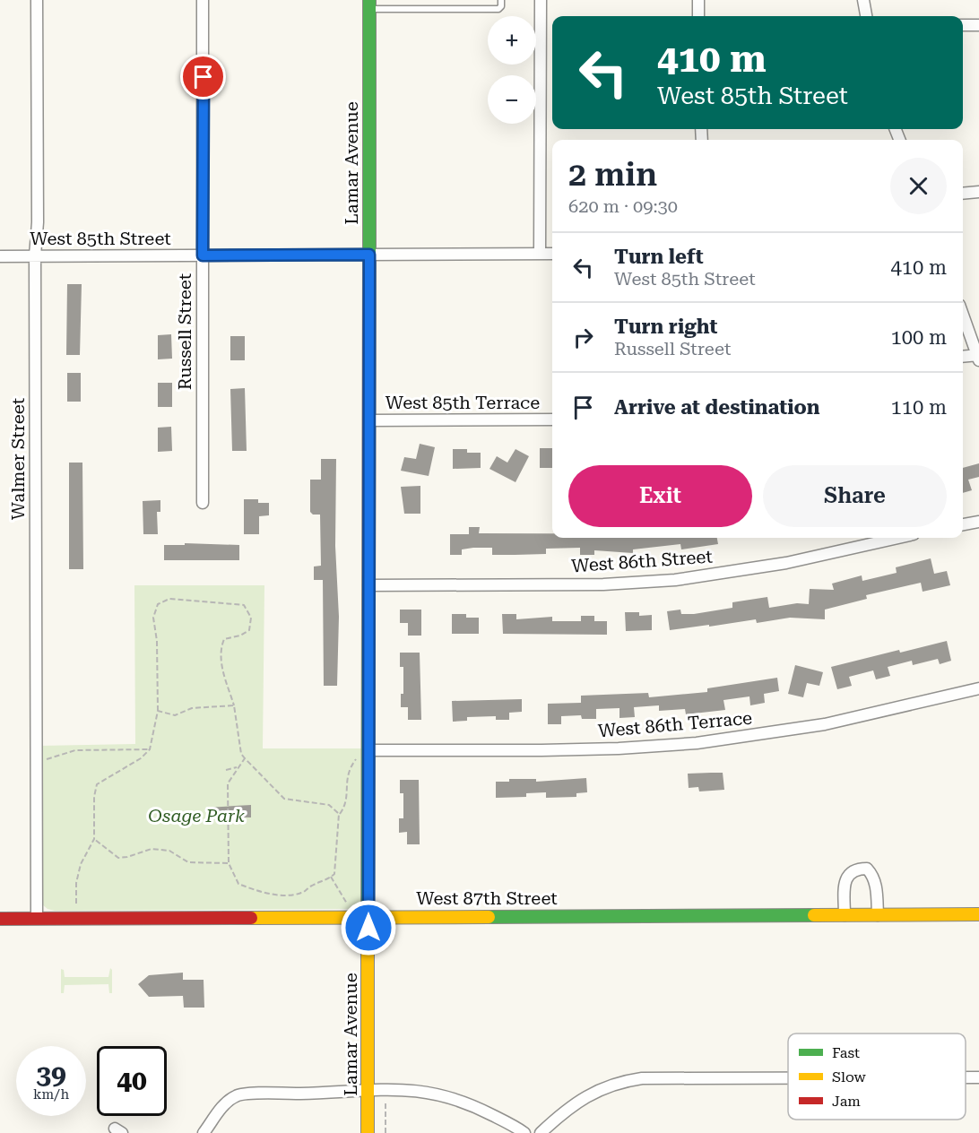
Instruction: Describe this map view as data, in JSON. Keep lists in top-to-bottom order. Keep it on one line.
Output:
{"streets":{"street":["Lamar Avenue","West 85th Street","Russell Street","West 85th Terrace","Walmer Street","West 86th Street","West 86th Terrace","West 87th Street"]},"crossings":[["Lamar Avenue","West 85th Street"],["Lamar Avenue","West 85th Terrace"],["Lamar Avenue","West 86th Street"],["Lamar Avenue","West 86th Terrace"],["Lamar Avenue","West 87th Street"],["West 85th Street","Russell Street"],["West 85th Street","Walmer Street"],["Walmer Street","West 87th Street"]],"parks":["Osage Park"],"legend":["Fast","Slow","Jam"],"page":{"map_buttons":["+","−"],"turn":["410 m","West 85th Street"],"heading":["2 min","620 m · 09:30"],"list":[{"name":"Turn left","note":"West 85th Street","value":"410 m"},{"name":"Turn right","note":"Russell Street","value":"100 m"},{"name":"Arrive at destination","value":"110 m"}],"buttons":["Exit","Share"],"speed":"39 km/h","limit":"40"}}
